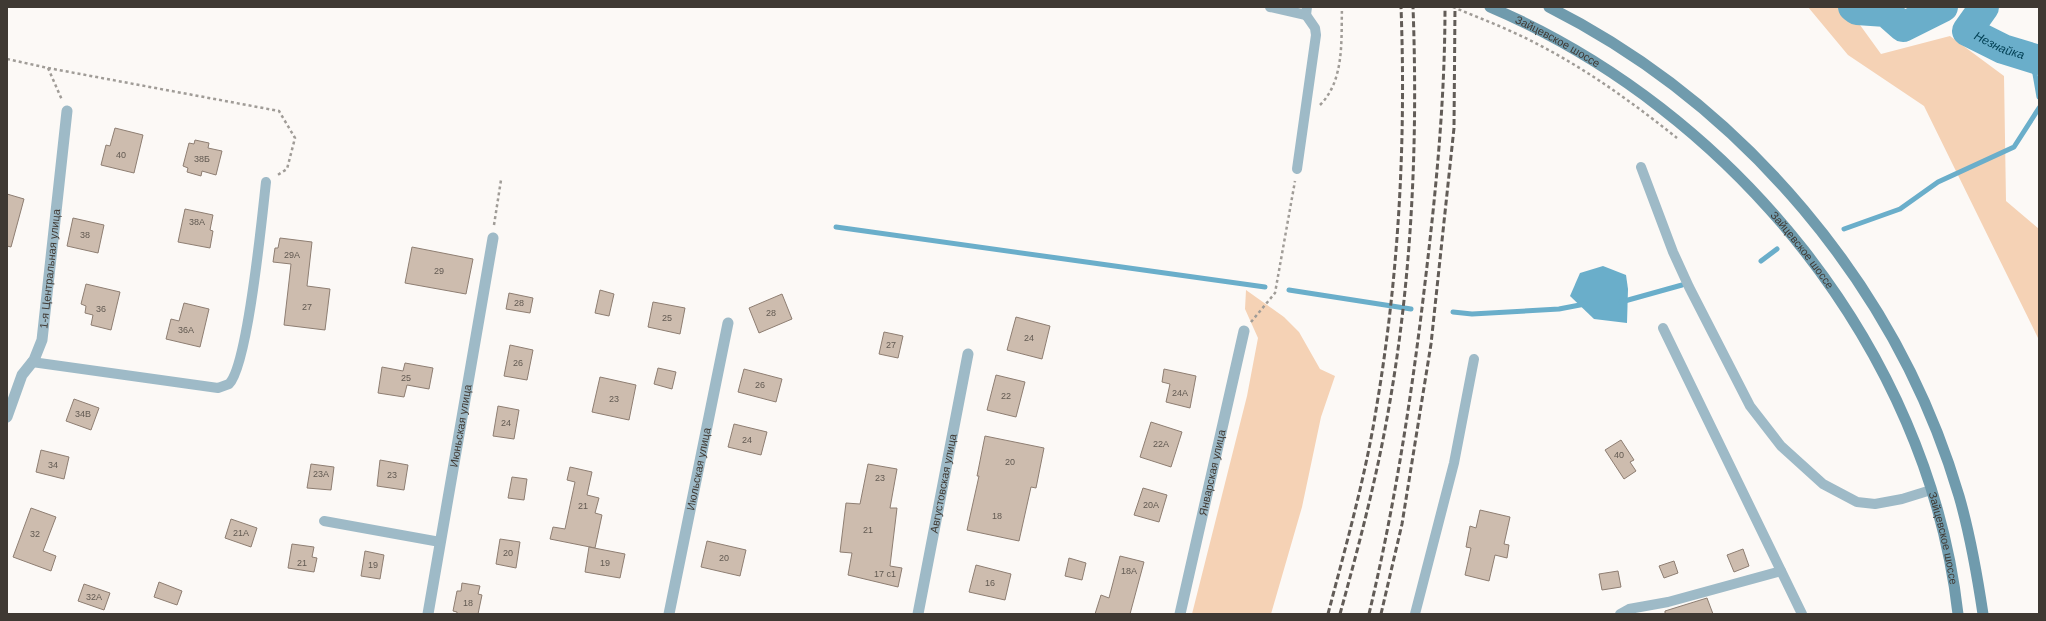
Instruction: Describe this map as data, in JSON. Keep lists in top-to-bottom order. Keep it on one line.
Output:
{"streets":{"main road":["Зайцевское шоссе"],"street":["1-я Центральная улица","Июньская улица","Июльская улица","Январская улица","Августовская улица"]},"water":["Незнайка"],"house_numbers":["40","38Б","38А","38","29А","29","28","27","36","28","25","36А","24","27","26","25","26","24А","22","23","34В","24","24","22А","40","20","34","23А","23","23","20А","21","18","21","21А","32","20","20","21","19","19","18А","17 с1","16","32А","18"]}
